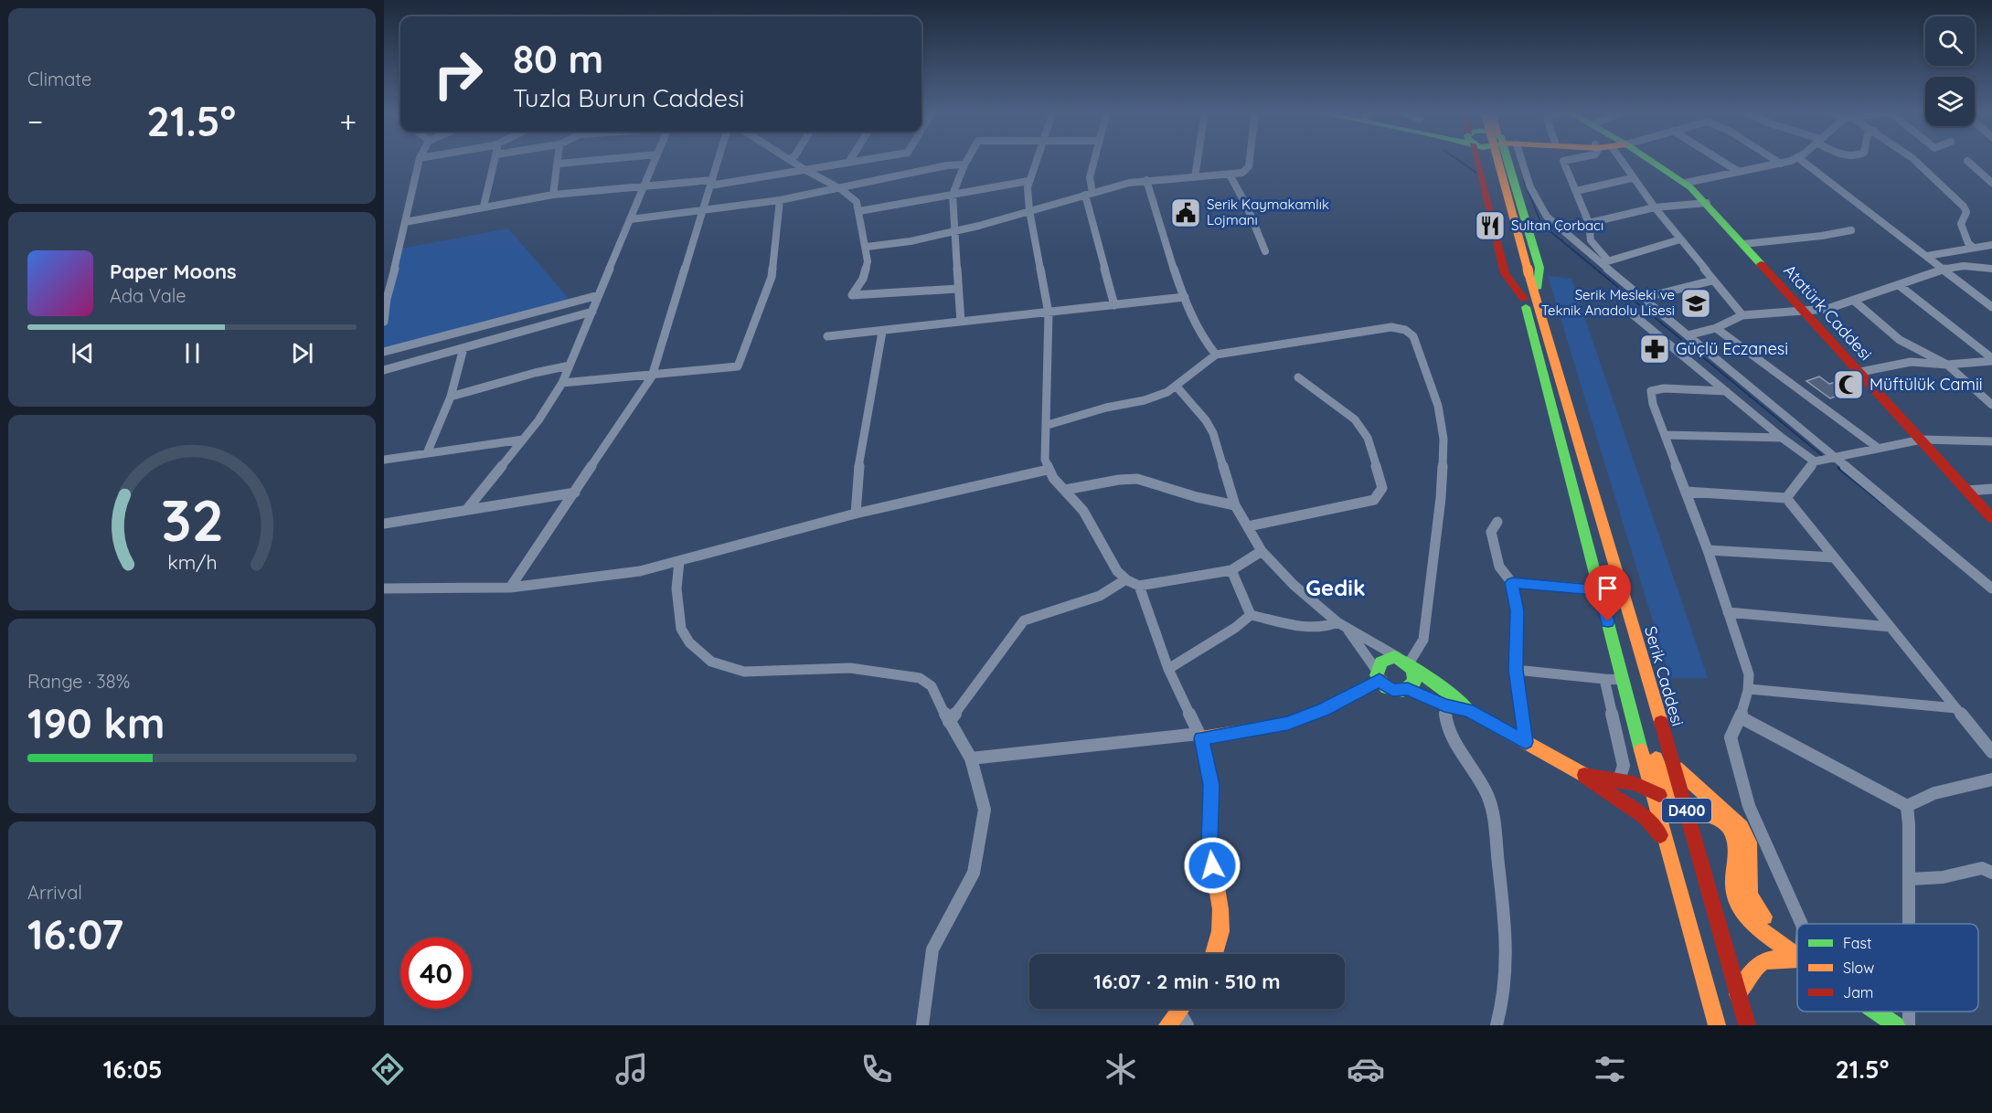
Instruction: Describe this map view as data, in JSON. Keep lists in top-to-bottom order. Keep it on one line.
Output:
{"streets":{"main road":["Atatürk Caddesi","Serik Caddesi","D400"]},"crossings":[["Serik Caddesi","D400"]],"districts":["Gedik"],"places":{"public building":["Serik Kaymakamlık Lojmanı"],"restaurant":["Sultan Çorbacı"],"school or university":["Serik Mesleki ve Teknik Anadolu Lisesi"],"pharmacy":["Güçlü Eczanesi"],"mosque":["Müftülük Camii"]},"legend":["Fast","Slow","Jam"],"page":{"tile":["Climate",["Range · 38%","190 km"],["Arrival","16:07"]],"turn":["80 m","Tuzla Burun Caddesi"],"heat":["−","21.5°","+"],"song":["Paper Moons","Ada Vale"],"limit":"40","trip":"16:07 · 2 min · 510 m","tabs":["16:05","21.5°"],"gauge":["32","km/h"]}}
